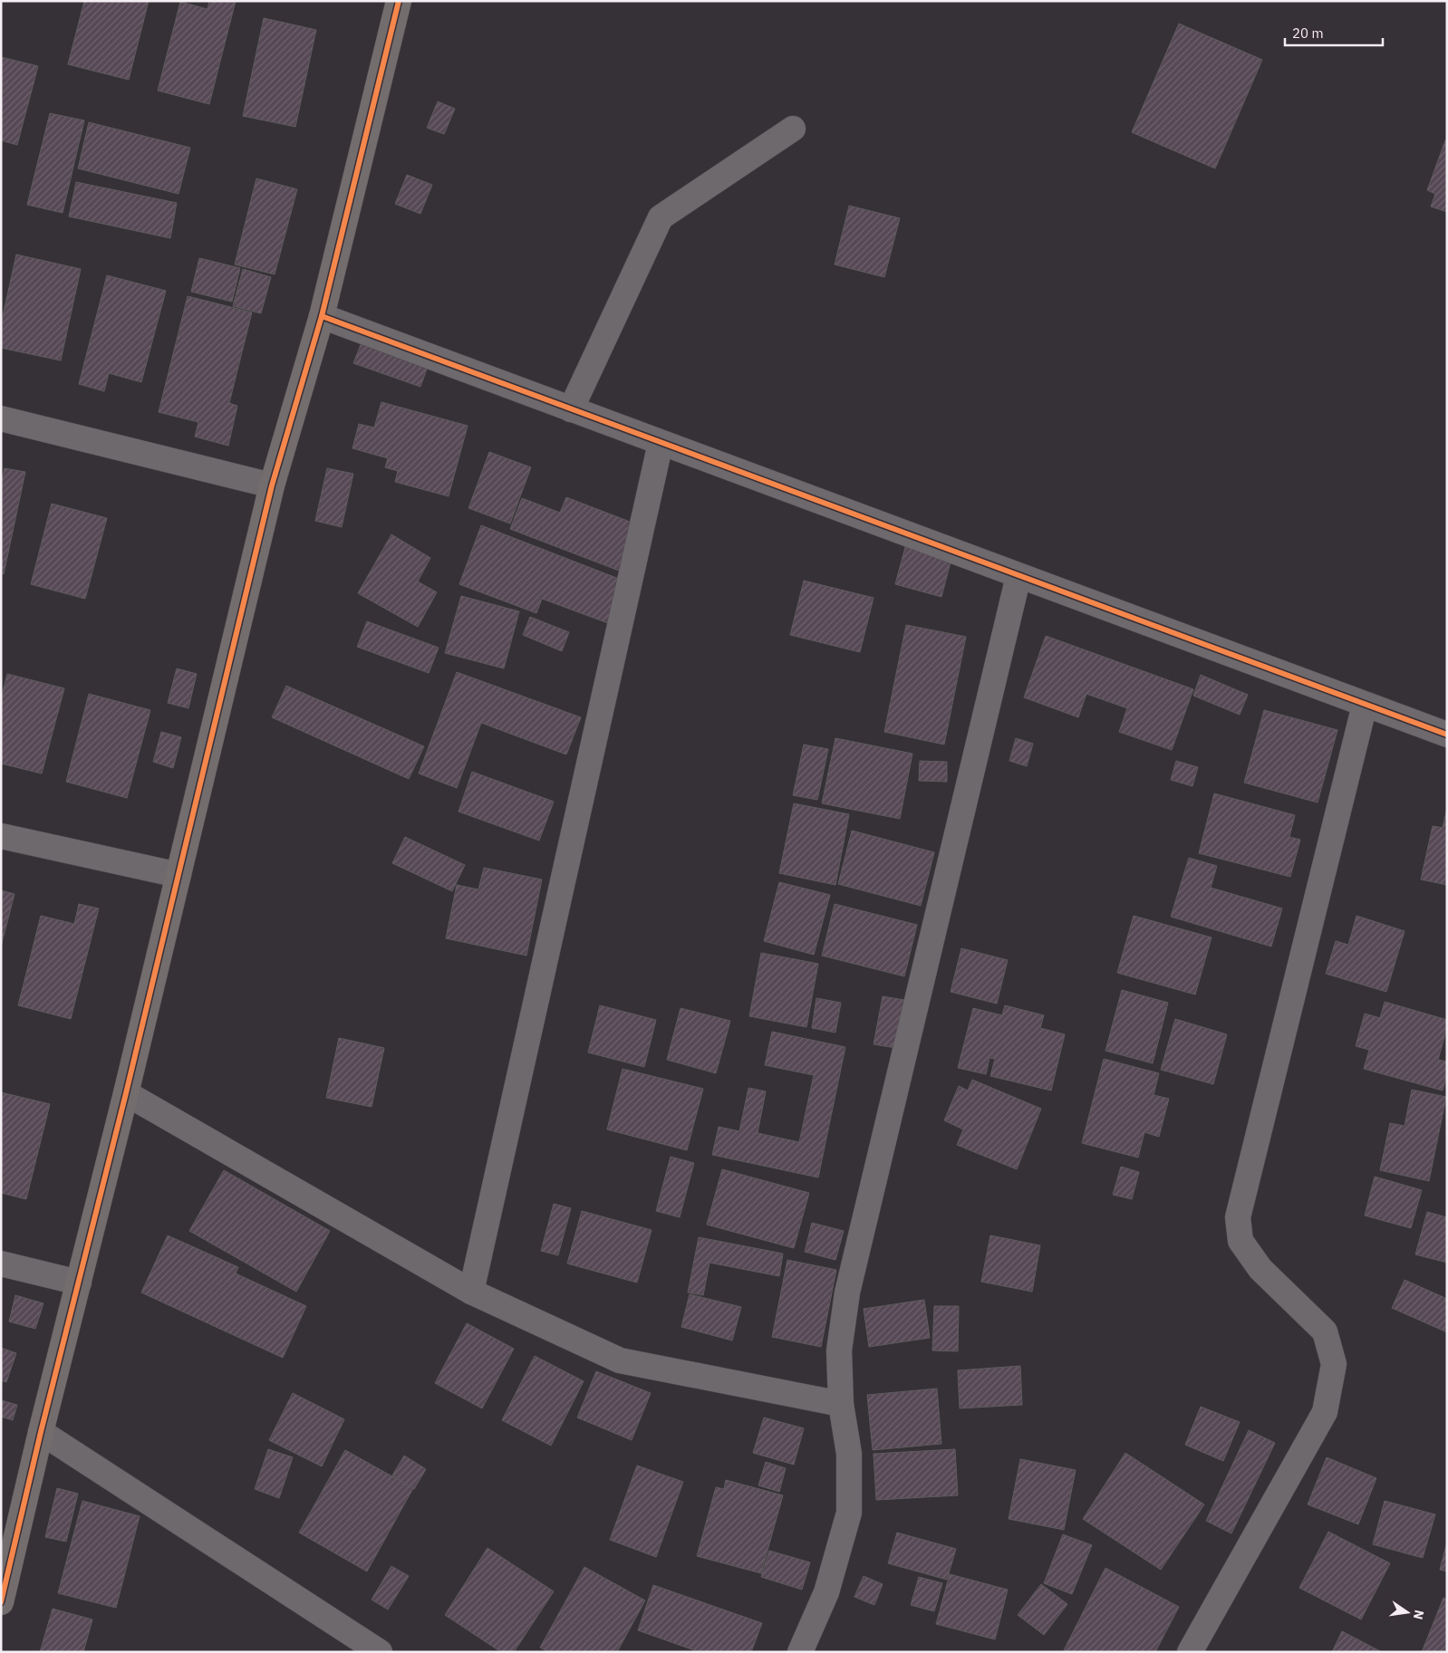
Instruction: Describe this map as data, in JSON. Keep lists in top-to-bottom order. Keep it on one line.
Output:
{"scale_bar":"20 m","north":"right"}
